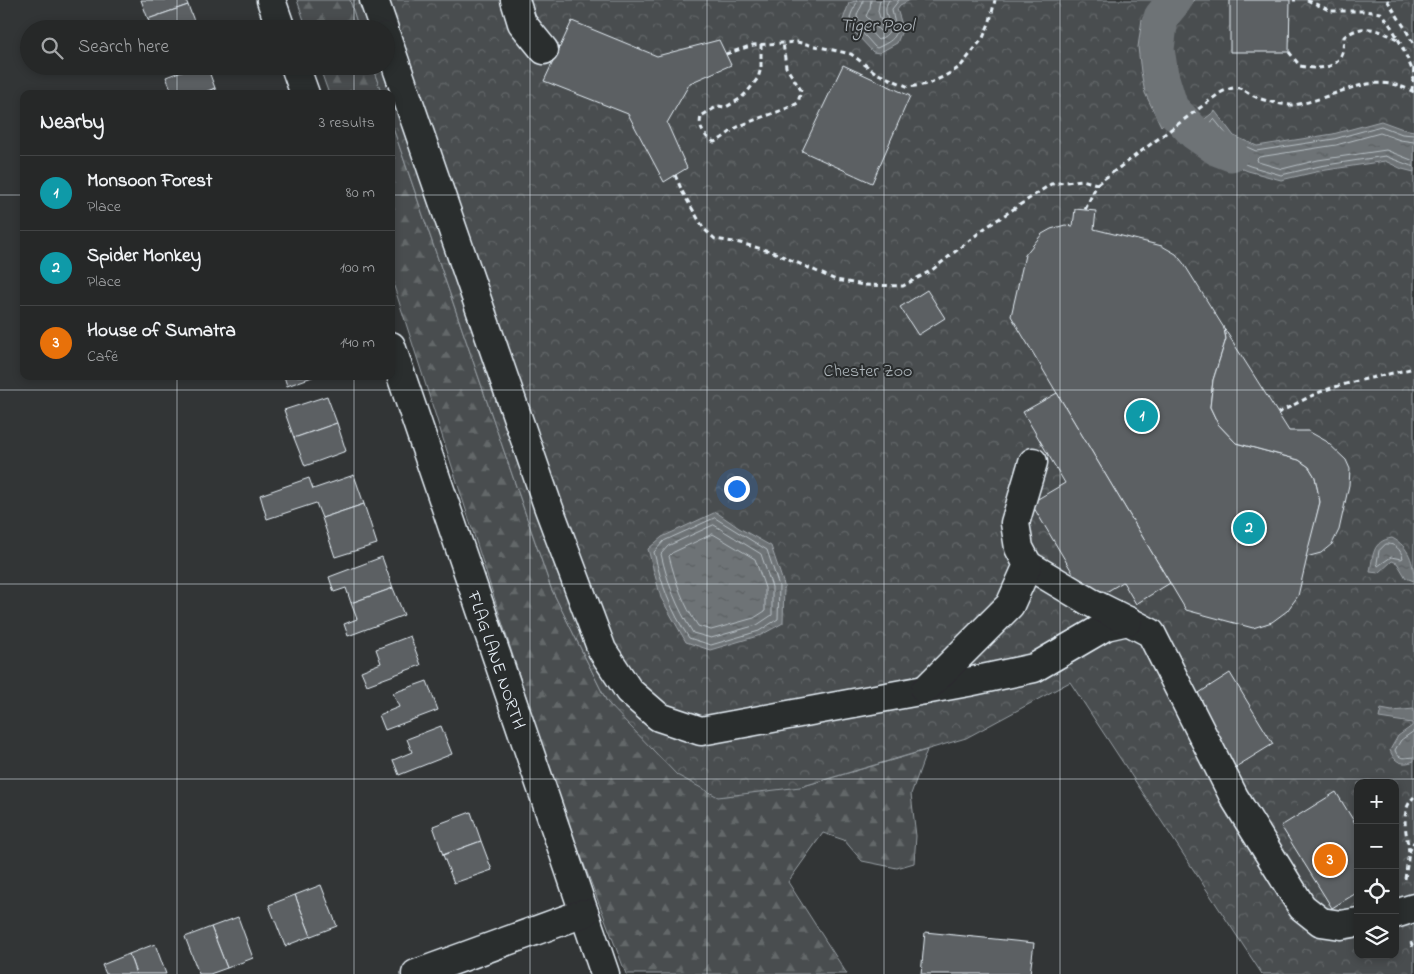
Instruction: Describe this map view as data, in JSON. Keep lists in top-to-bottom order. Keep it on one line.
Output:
{"streets":{"street":["FLAG LANE NORTH"]},"water":["Tiger Pool"],"parks":["Chester Zoo"],"page":{"search":"Search here","heading":["Nearby","3 results"],"list":[{"mark":"1","name":"Monsoon Forest","note":"Place","value":"80 m"},{"mark":"2","name":"Spider Monkey","note":"Place","value":"100 m"},{"mark":"3","name":"House of Sumatra","note":"Café","value":"140 m"}],"pins":["1","2","3"],"map_buttons":["+","−"]}}
